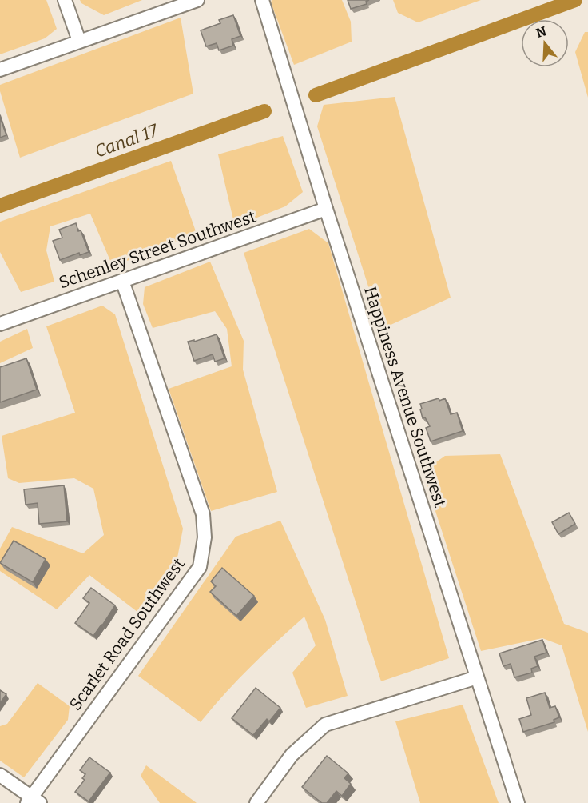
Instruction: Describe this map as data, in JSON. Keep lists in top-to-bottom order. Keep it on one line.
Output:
{"streets":{"street":["Schenley Street Southwest","Happiness Avenue Southwest","Scarlet Road Southwest"]},"crossings":[["Schenley Street Southwest","Happiness Avenue Southwest"],["Schenley Street Southwest","Scarlet Road Southwest"]],"water":["Canal 17"],"north":"top"}
